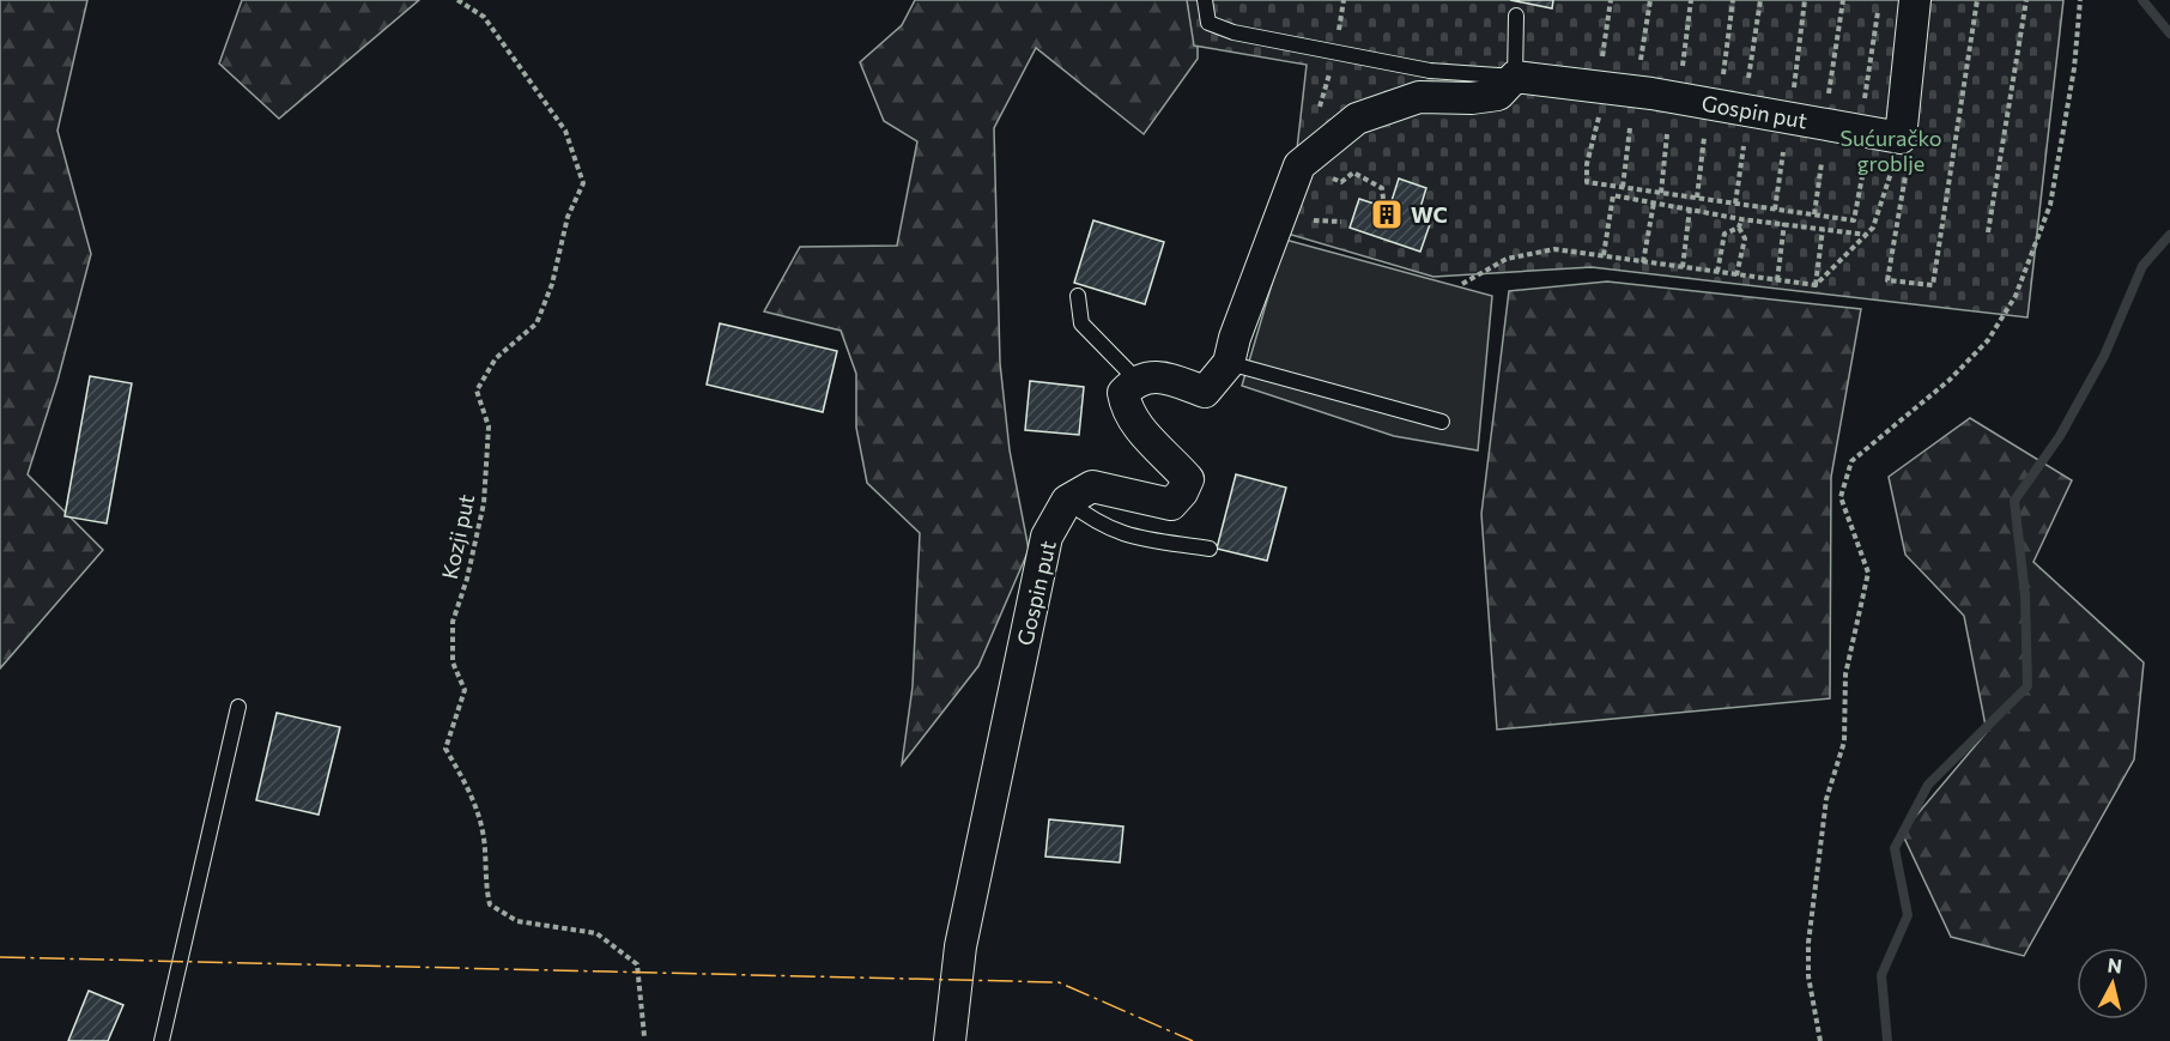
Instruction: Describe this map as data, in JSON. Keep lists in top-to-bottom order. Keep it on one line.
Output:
{"streets":{"street":["Gospin put"],"path":["Kozji put"]},"parks":["Sućuračko groblje"],"places":{"building":["WC"]},"north":"top"}
